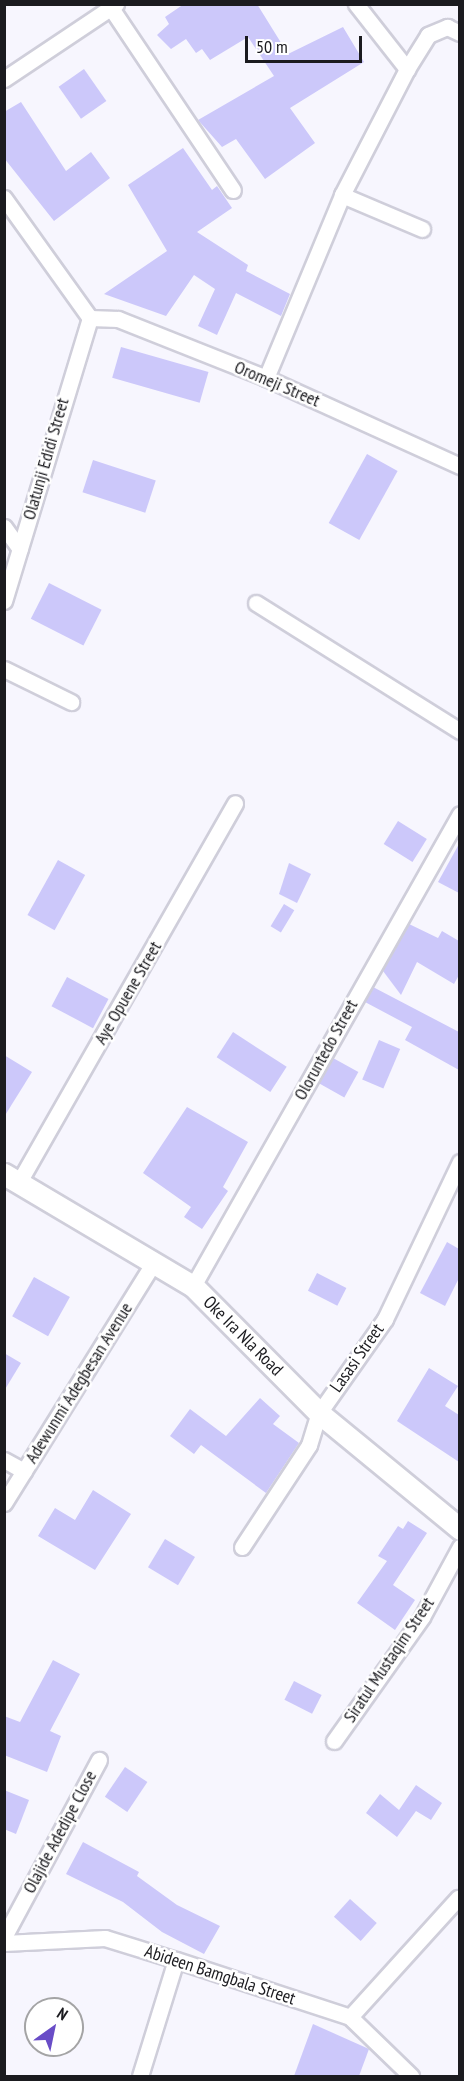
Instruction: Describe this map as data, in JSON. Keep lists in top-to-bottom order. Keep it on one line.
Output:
{"streets":{"street":["Oromeji Street","Olatunji Edidi Street","Aye Opuene Street","Oloruntedo Street","Oke Ira Nla Road","Lasasi Street","Adewunmi Adegbesan Avenue","Siratul Mustaqim Street","Olajide Adedipe Close","Abideen Bamgbala Street"]},"crossings":[["Oromeji Street","Olatunji Edidi Street"],["Aye Opuene Street","Oke Ira Nla Road"],["Oloruntedo Street","Oke Ira Nla Road"],["Oke Ira Nla Road","Lasasi Street"],["Oke Ira Nla Road","Adewunmi Adegbesan Avenue"]],"scale_bar":"50 m","north":"top right"}
